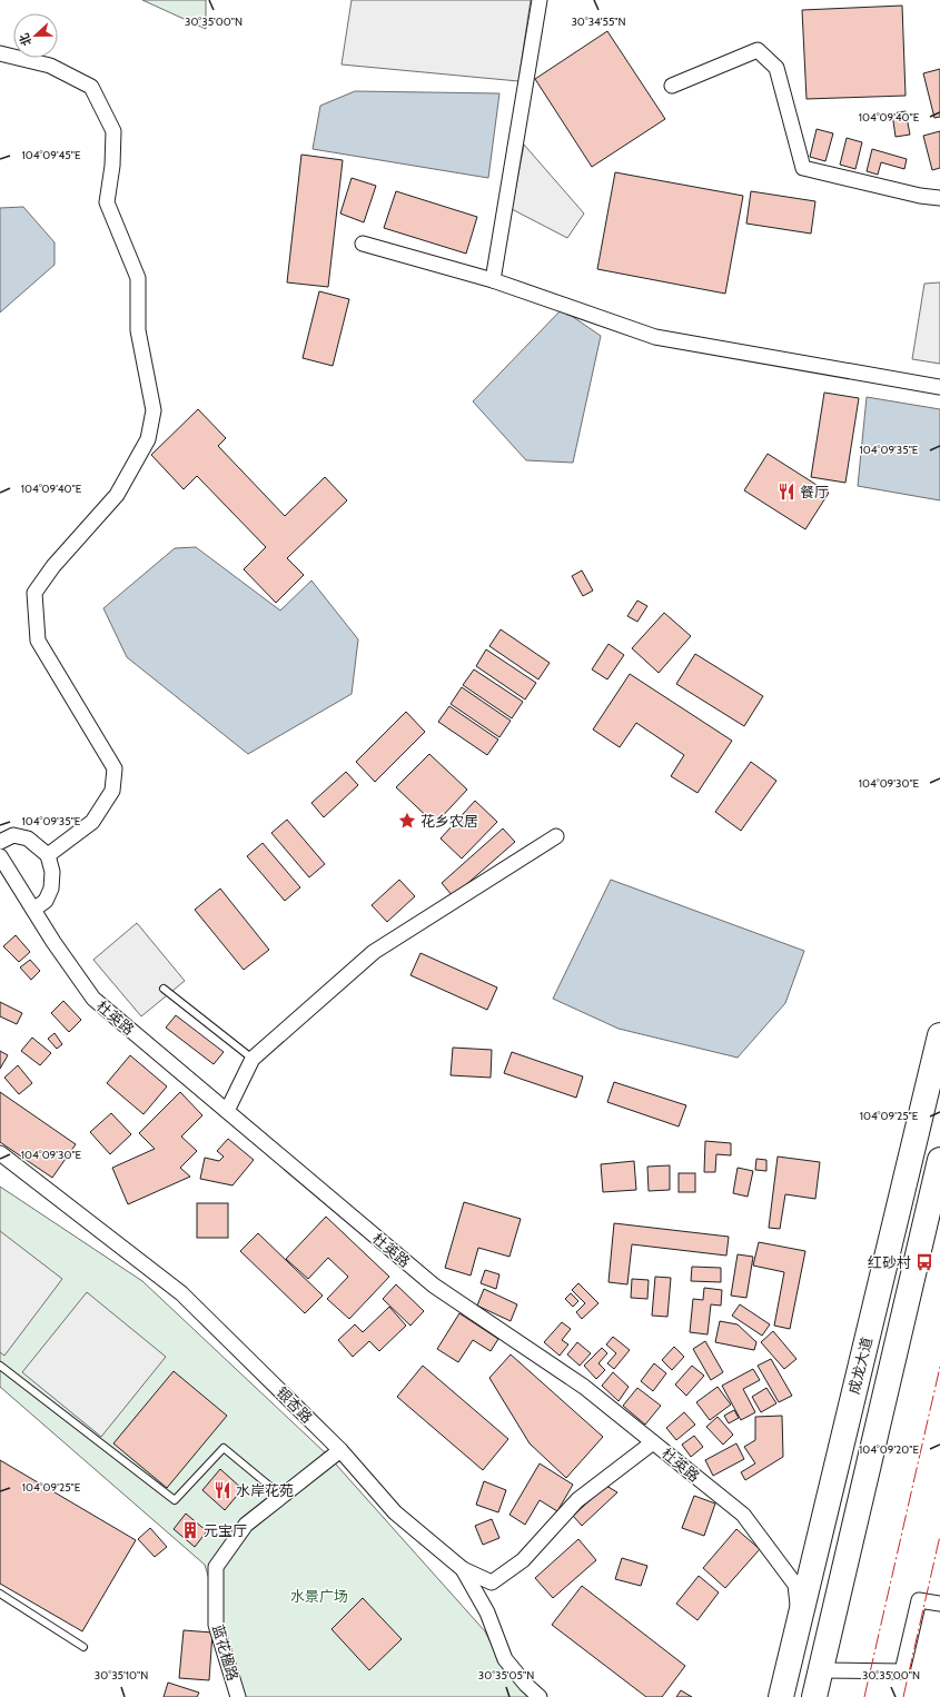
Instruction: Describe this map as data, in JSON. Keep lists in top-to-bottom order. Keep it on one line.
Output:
{"streets":{"highway":["成龙大道"],"street":["杜英路","银杏路","蓝花楹路"]},"crossings":[["杜英路","成龙大道"],["银杏路","蓝花楹路"]],"parks":["水景广场"],"places":{"restaurant":["餐厅","水岸花苑"],"place":["花乡农居"],"bus stop":["红砂村"],"building":["元宝厅"]},"north":"left","coordinates":["30°35'00\"N","30°34'55\"N","104°09'40\"E","104°09'45\"E","104°09'35\"E","104°09'30\"E","104°09'25\"E","104°09'20\"E","30°35'10\"N","30°35'05\"N"]}
